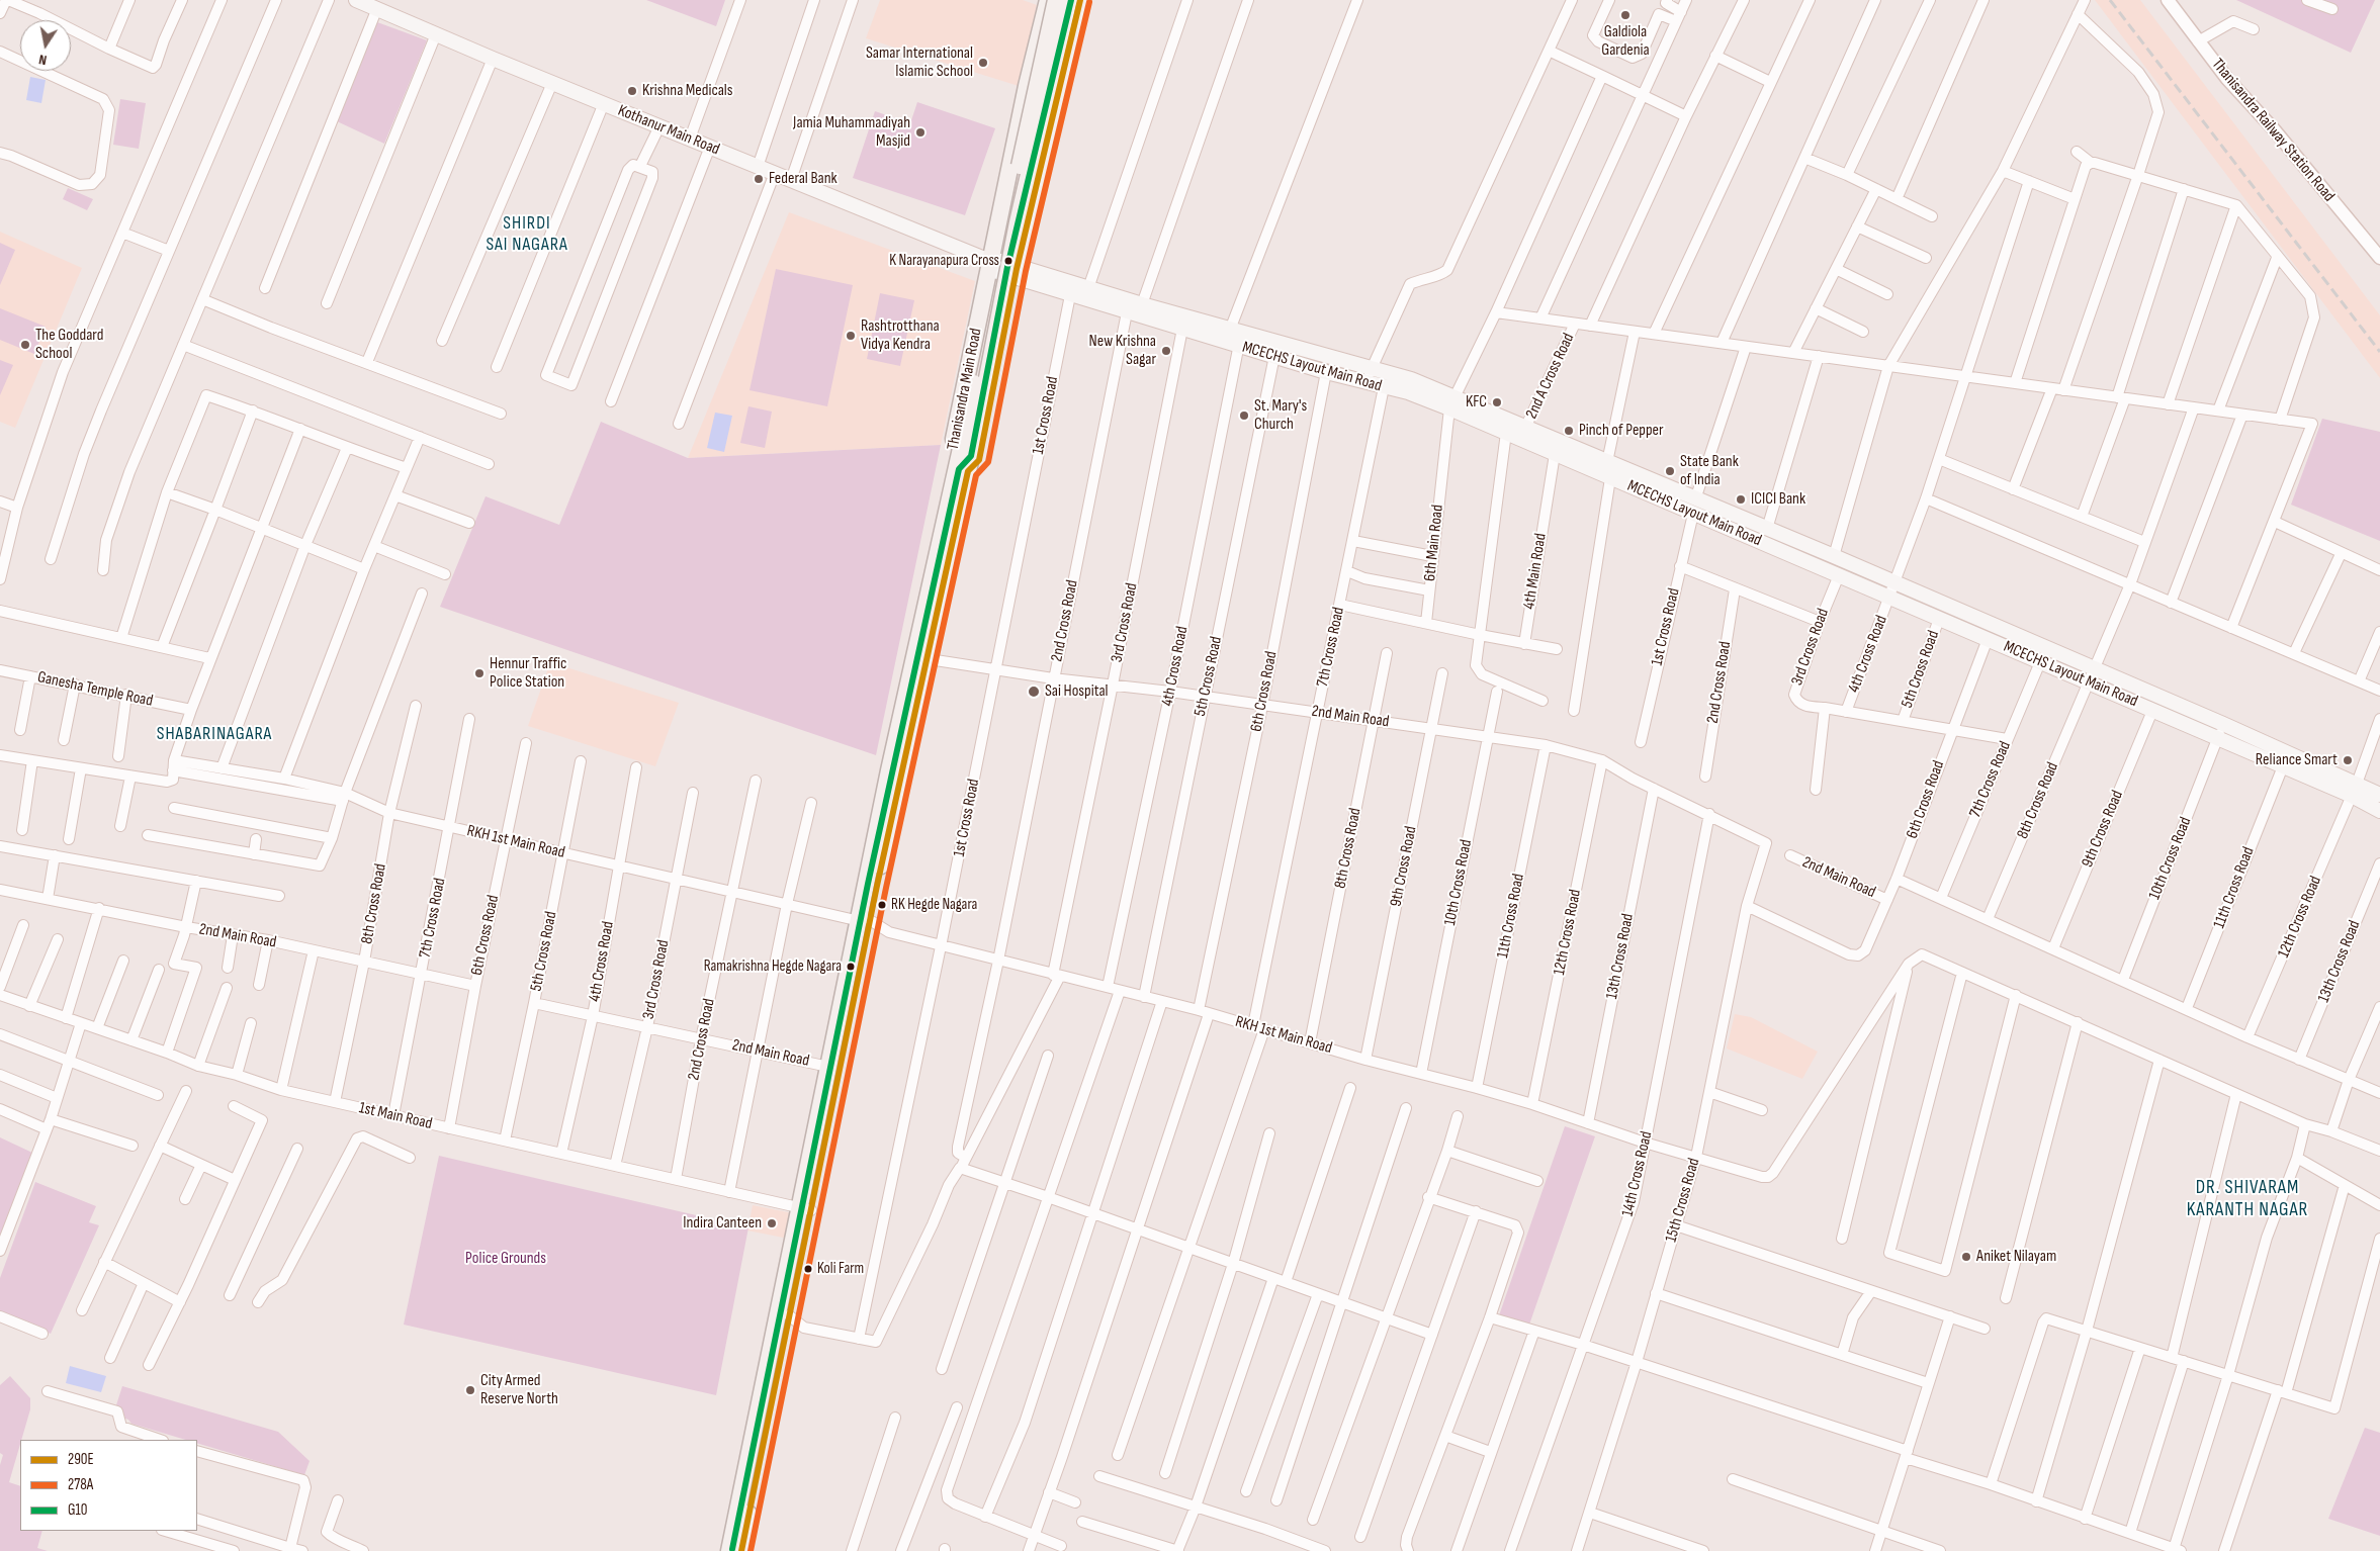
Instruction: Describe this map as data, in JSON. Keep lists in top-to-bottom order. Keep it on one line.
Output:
{"streets":{"main road":["Kothanur Main Road","MCECHS Layout Main Road","Thanisandra Main Road"],"street":["Thanisandra Railway Station Road","2nd A Cross Road","1st Cross Road","6th Main Road","4th Main Road","2nd Cross Road","3rd Cross Road","7th Cross Road","4th Cross Road","5th Cross Road","Ganesha Temple Road","6th Cross Road","2nd Main Road","8th Cross Road","9th Cross Road","RKH 1st Main Road","10th Cross Road","11th Cross Road","12th Cross Road","13th Cross Road","1st Main Road","14th Cross Road","15th Cross Road"]},"crossings":[["Kothanur Main Road","MCECHS Layout Main Road"],["Kothanur Main Road","Thanisandra Main Road"],["MCECHS Layout Main Road","2nd A Cross Road"],["MCECHS Layout Main Road","Thanisandra Main Road"],["MCECHS Layout Main Road","1st Cross Road"],["MCECHS Layout Main Road","6th Main Road"],["MCECHS Layout Main Road","4th Main Road"],["MCECHS Layout Main Road","2nd Cross Road"],["MCECHS Layout Main Road","3rd Cross Road"],["MCECHS Layout Main Road","7th Cross Road"],["MCECHS Layout Main Road","4th Cross Road"],["MCECHS Layout Main Road","5th Cross Road"],["MCECHS Layout Main Road","6th Cross Road"],["MCECHS Layout Main Road","8th Cross Road"],["MCECHS Layout Main Road","9th Cross Road"],["MCECHS Layout Main Road","10th Cross Road"],["MCECHS Layout Main Road","11th Cross Road"],["MCECHS Layout Main Road","12th Cross Road"],["Thanisandra Main Road","2nd Main Road"],["Thanisandra Main Road","RKH 1st Main Road"],["Thanisandra Main Road","1st Main Road"],["1st Cross Road","3rd Cross Road"],["1st Cross Road","2nd Main Road"],["1st Cross Road","RKH 1st Main Road"],["2nd Cross Road","3rd Cross Road"],["2nd Cross Road","2nd Main Road"],["2nd Cross Road","RKH 1st Main Road"],["2nd Cross Road","1st Main Road"],["3rd Cross Road","2nd Main Road"],["3rd Cross Road","RKH 1st Main Road"],["3rd Cross Road","1st Main Road"],["7th Cross Road","2nd Main Road"],["7th Cross Road","RKH 1st Main Road"],["7th Cross Road","1st Main Road"],["4th Cross Road","2nd Main Road"],["4th Cross Road","RKH 1st Main Road"],["4th Cross Road","1st Main Road"],["5th Cross Road","2nd Main Road"],["5th Cross Road","RKH 1st Main Road"],["5th Cross Road","1st Main Road"],["6th Cross Road","2nd Main Road"],["6th Cross Road","RKH 1st Main Road"],["6th Cross Road","1st Main Road"],["6th Cross Road","15th Cross Road"],["2nd Main Road","8th Cross Road"],["2nd Main Road","9th Cross Road"],["2nd Main Road","10th Cross Road"],["2nd Main Road","11th Cross Road"],["2nd Main Road","12th Cross Road"],["2nd Main Road","13th Cross Road"],["2nd Main Road","14th Cross Road"],["2nd Main Road","15th Cross Road"],["8th Cross Road","RKH 1st Main Road"],["8th Cross Road","1st Main Road"],["9th Cross Road","RKH 1st Main Road"],["RKH 1st Main Road","10th Cross Road"],["RKH 1st Main Road","11th Cross Road"],["RKH 1st Main Road","12th Cross Road"],["RKH 1st Main Road","13th Cross Road"],["RKH 1st Main Road","14th Cross Road"],["RKH 1st Main Road","15th Cross Road"]],"districts":["SHIRDI SAI NAGARA","SHABARINAGARA","DR. SHIVARAM KARANTH NAGAR"],"parks":["Police Grounds"],"places":["Galdiola Gardenia","Samar International Islamic School","Krishna Medicals","Jamia Muhammadiyah Masjid","Federal Bank","K Narayanapura Cross","Rashtrotthana Vidya Kendra","The Goddard School","New Krishna Sagar","KFC","St. Mary's Church","Pinch of Pepper","State Bank of India","ICICI Bank","Hennur Traffic Police Station","Sai Hospital","Reliance Smart","RK Hegde Nagara","Ramakrishna Hegde Nagara","Indira Canteen","Aniket Nilayam","Koli Farm","City Armed Reserve North"],"lines":["transit line 290E","transit line G10","transit line 278A"],"legend":["290E","278A","G10"],"north":"bottom"}
